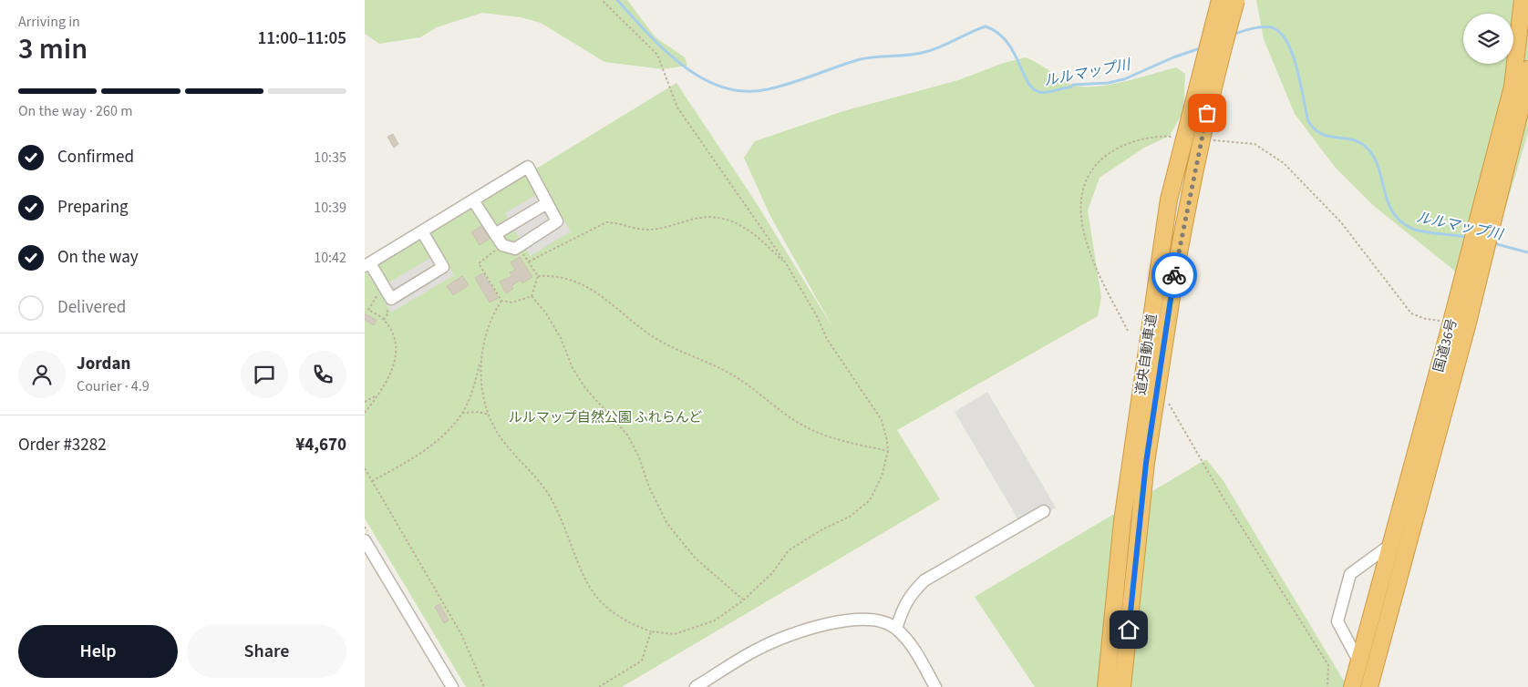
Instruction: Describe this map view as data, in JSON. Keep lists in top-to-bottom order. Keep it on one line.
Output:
{"streets":{"highway":["国道36号","道央自動車道"]},"water":["ルルマップ川"],"parks":["ルルマップ自然公園 ふれらんど"],"page":{"heading":["3 min","Arriving in","11:00–11:05"],"panel":["Jordan","Courier · 4.9","Order #3282","¥4,670"],"bar":"On the way · 260 m","list":[["Confirmed","10:35"],["Preparing","10:39"],["On the way","10:42"],"Delivered"],"buttons":["Help","Share"]}}
